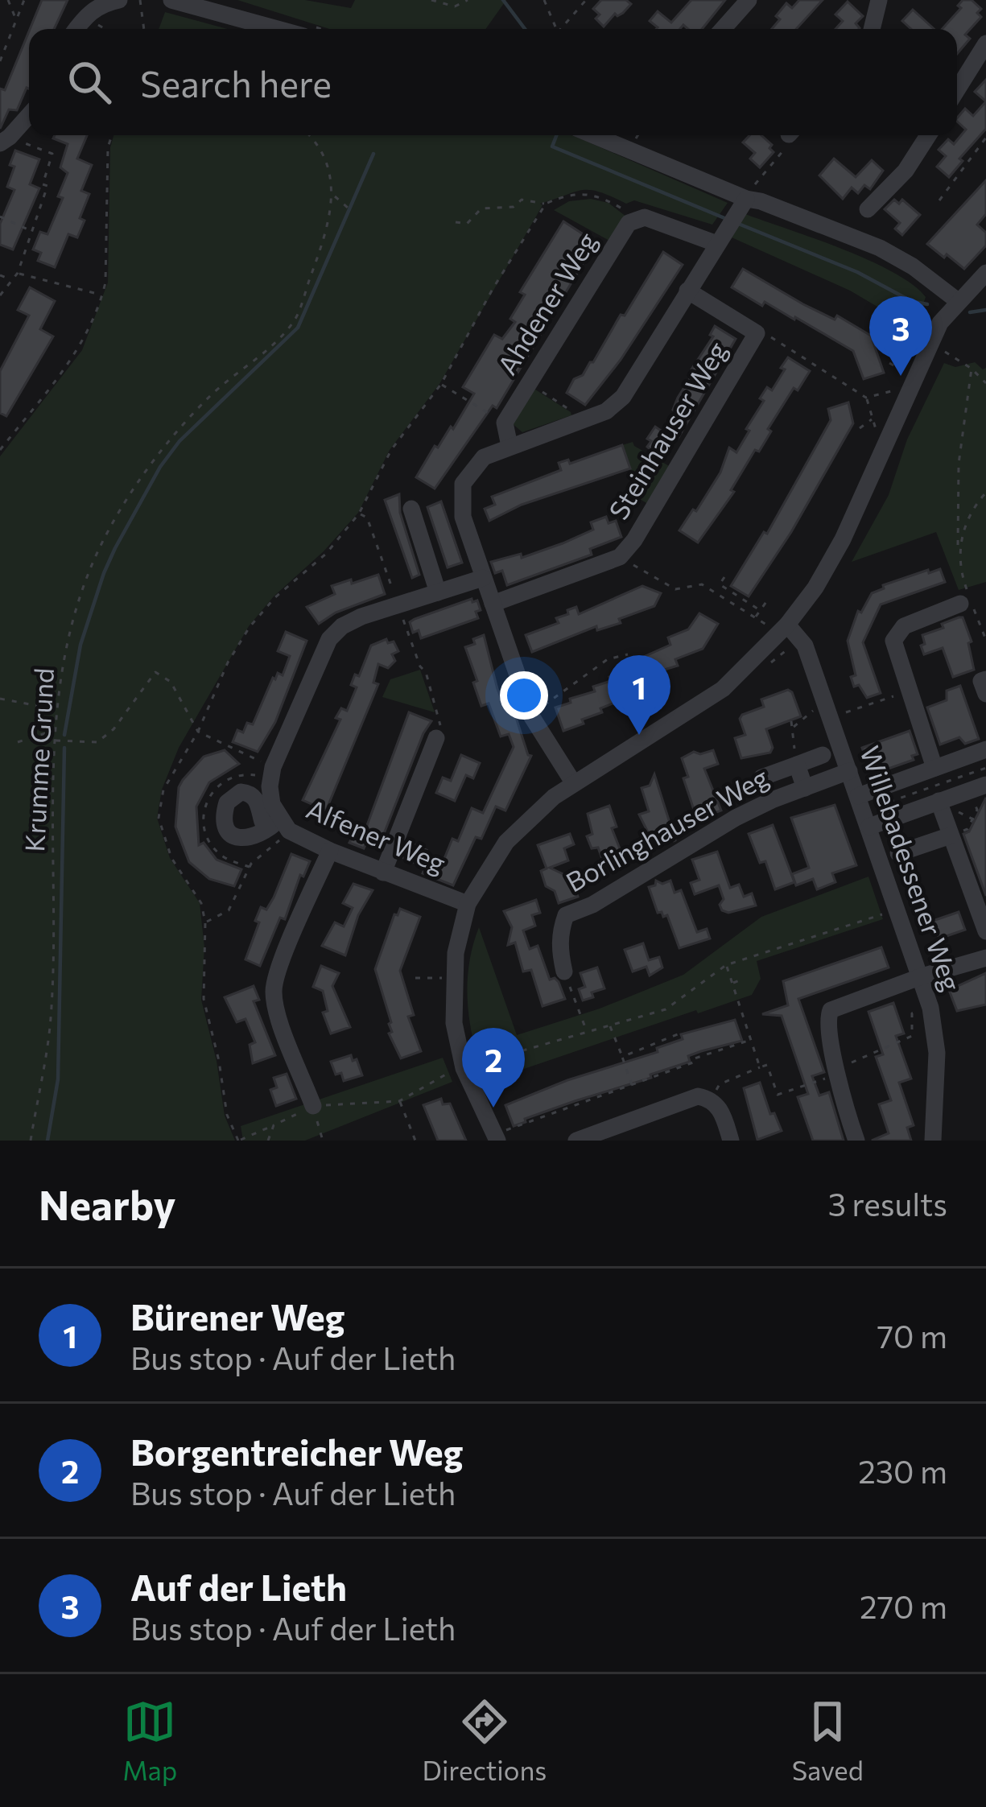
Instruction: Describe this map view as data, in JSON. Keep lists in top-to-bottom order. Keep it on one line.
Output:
{"streets":{"street":["Ahdener Weg","Steinhauser Weg","Borlinghauser Weg","Alfener Weg","Willebadessener Weg"],"path":["Krumme Grund"]},"crossings":[["Borlinghauser Weg","Willebadessener Weg"]],"page":{"search":"Search here","pins":["3","1","2"],"heading":["Nearby","3 results"],"list":[{"mark":"1","name":"Bürener Weg","note":"Bus stop · Auf der Lieth","value":"70 m"},{"mark":"2","name":"Borgentreicher Weg","note":"Bus stop · Auf der Lieth","value":"230 m"},{"mark":"3","name":"Auf der Lieth","note":"Bus stop · Auf der Lieth","value":"270 m"}],"nav":["Map","Directions","Saved"]}}
